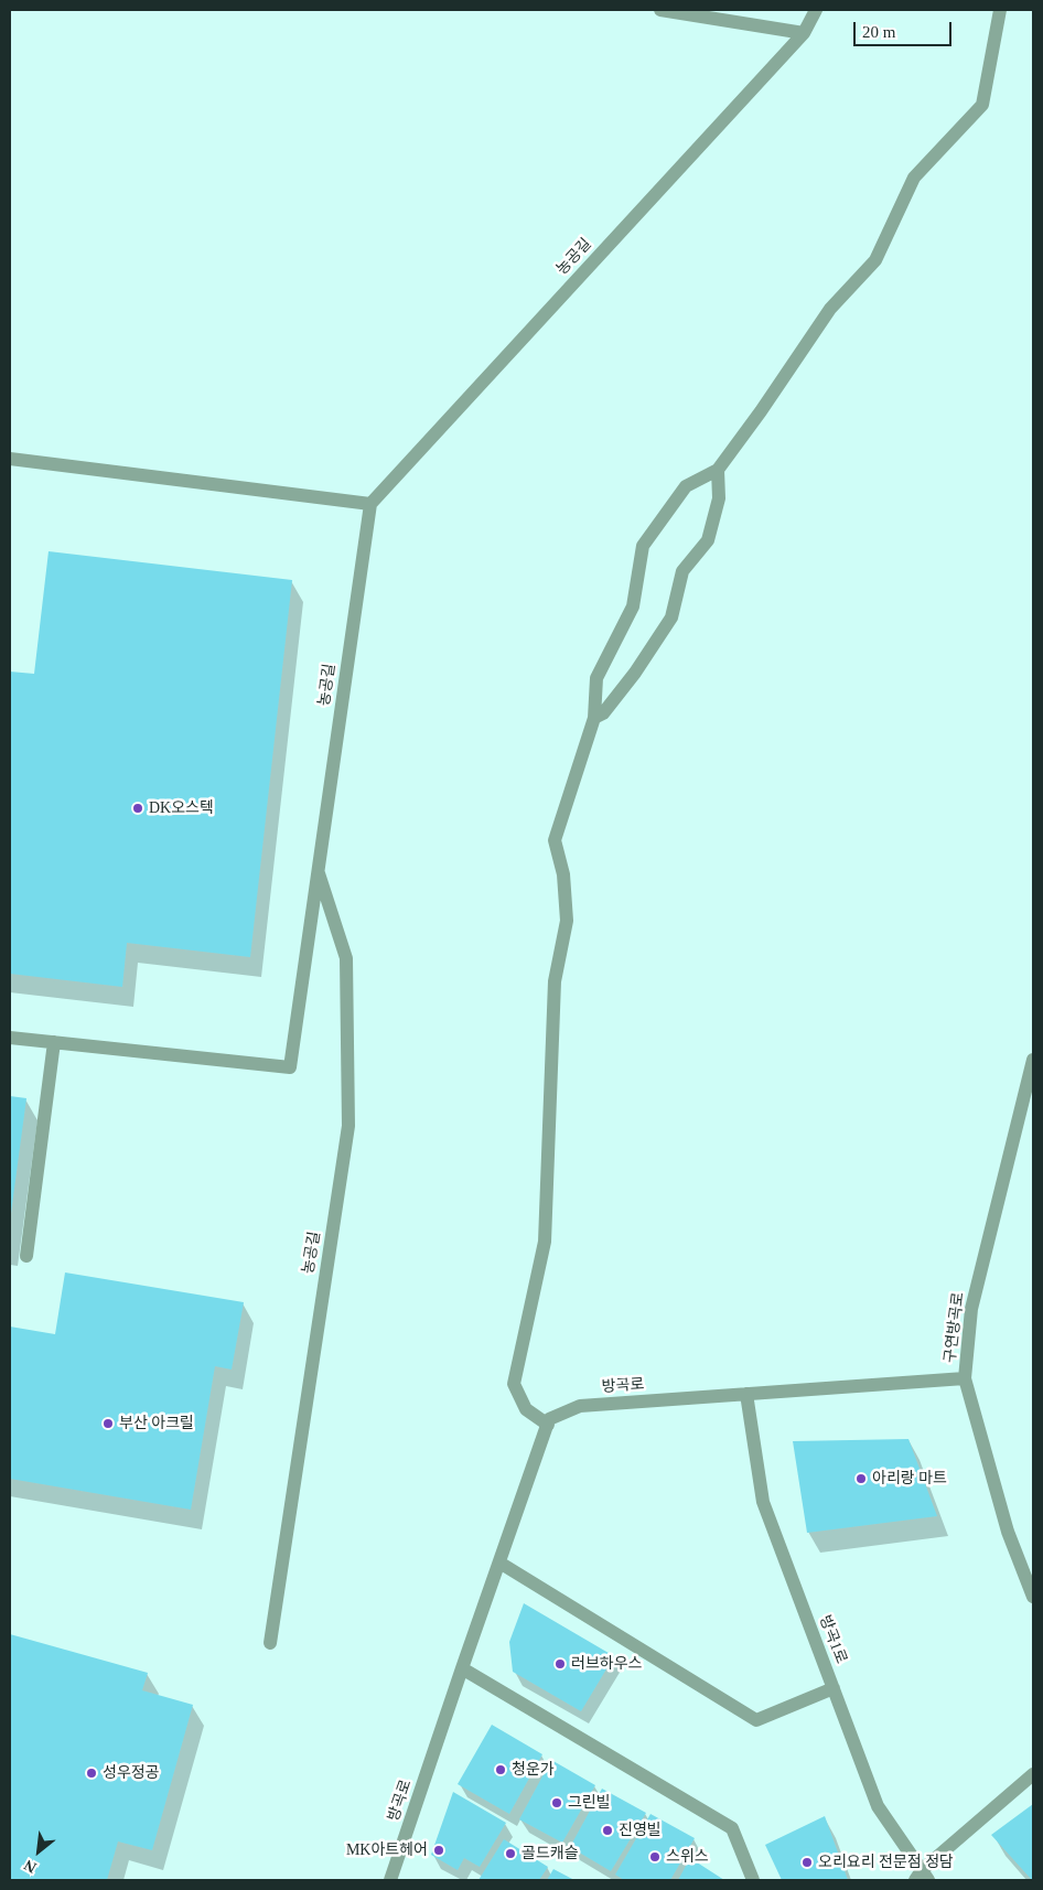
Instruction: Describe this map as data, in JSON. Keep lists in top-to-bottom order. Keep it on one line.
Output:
{"streets":{"street":["농공길","구연방곡로","방곡로","방곡1로"]},"crossings":[["구연방곡로","방곡로"],["방곡로","방곡1로"]],"places":["DK오스텍","부산 아크릴","아리랑 마트","러브하우스","청운가","성우정공","그린빌","진영빌","MK아트헤어","골드캐슬","스위스","오리요리 전문점 정담"],"scale_bar":"20 m","north":"bottom left"}
